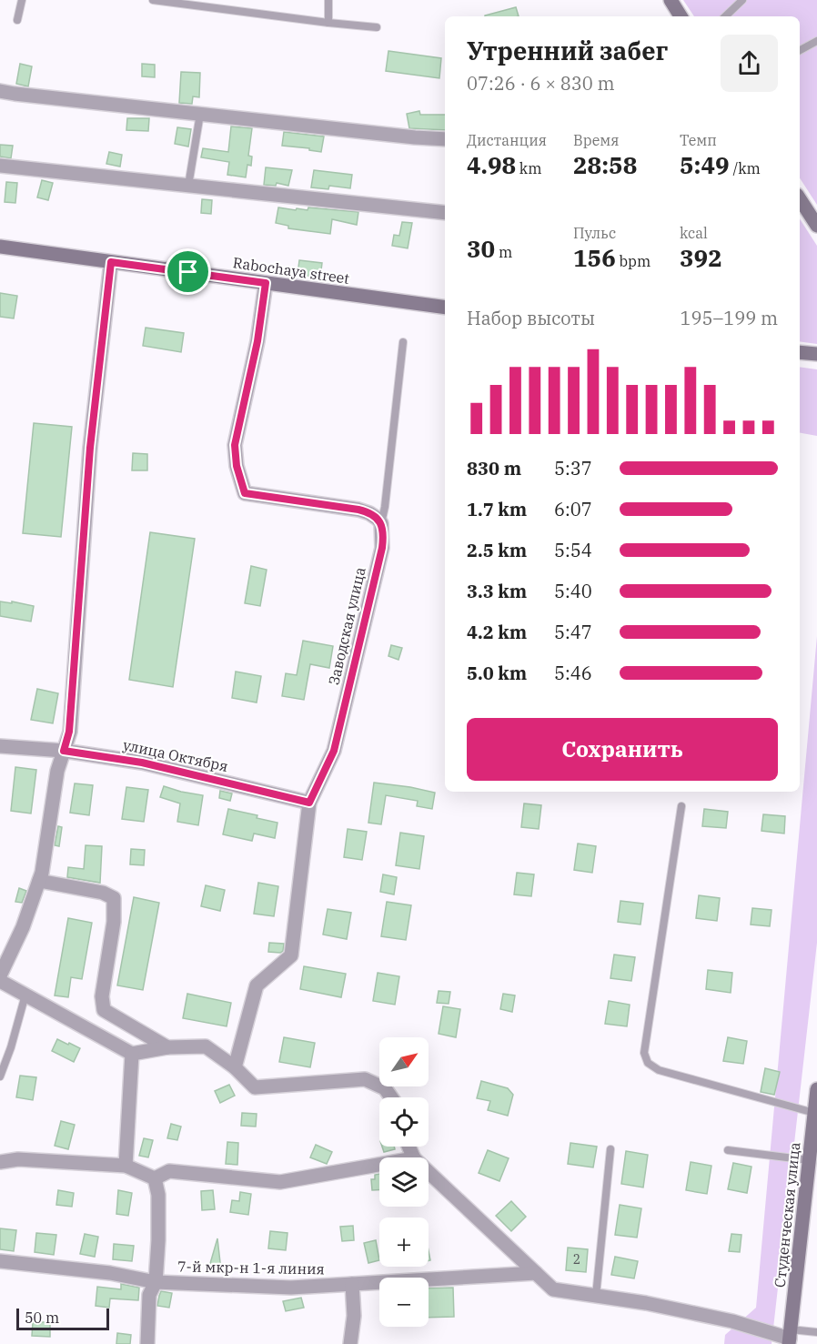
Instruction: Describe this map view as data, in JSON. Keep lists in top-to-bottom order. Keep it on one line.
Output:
{"streets":{"street":["Rabochaya street","Заводская улица","улица Октября","Студенческая улица","7-й мкр-н 1-я линия"]},"crossings":[["Заводская улица","улица Октября"]],"house_numbers":["2"],"scale_bar":"50 m","north":"top right","page":{"heading":["Утренний забег","07:26 · 6 × 830 m"],"stats":[["Дистанция","4.98 km"],["Время","28:58"],["Темп","5:49 /km"],["30 m"],["Пульс","156 bpm"],["kcal","392"]],"chart":["Набор высоты","195–199 m"],"list":[{"name":"830 m","note":"5:37"},{"name":"1.7 km","note":"6:07"},{"name":"2.5 km","note":"5:54"},{"name":"3.3 km","note":"5:40"},{"name":"4.2 km","note":"5:47"},{"name":"5.0 km","note":"5:46"}],"buttons":"Сохранить","map_buttons":["+","−"],"scale":"50 m"}}
